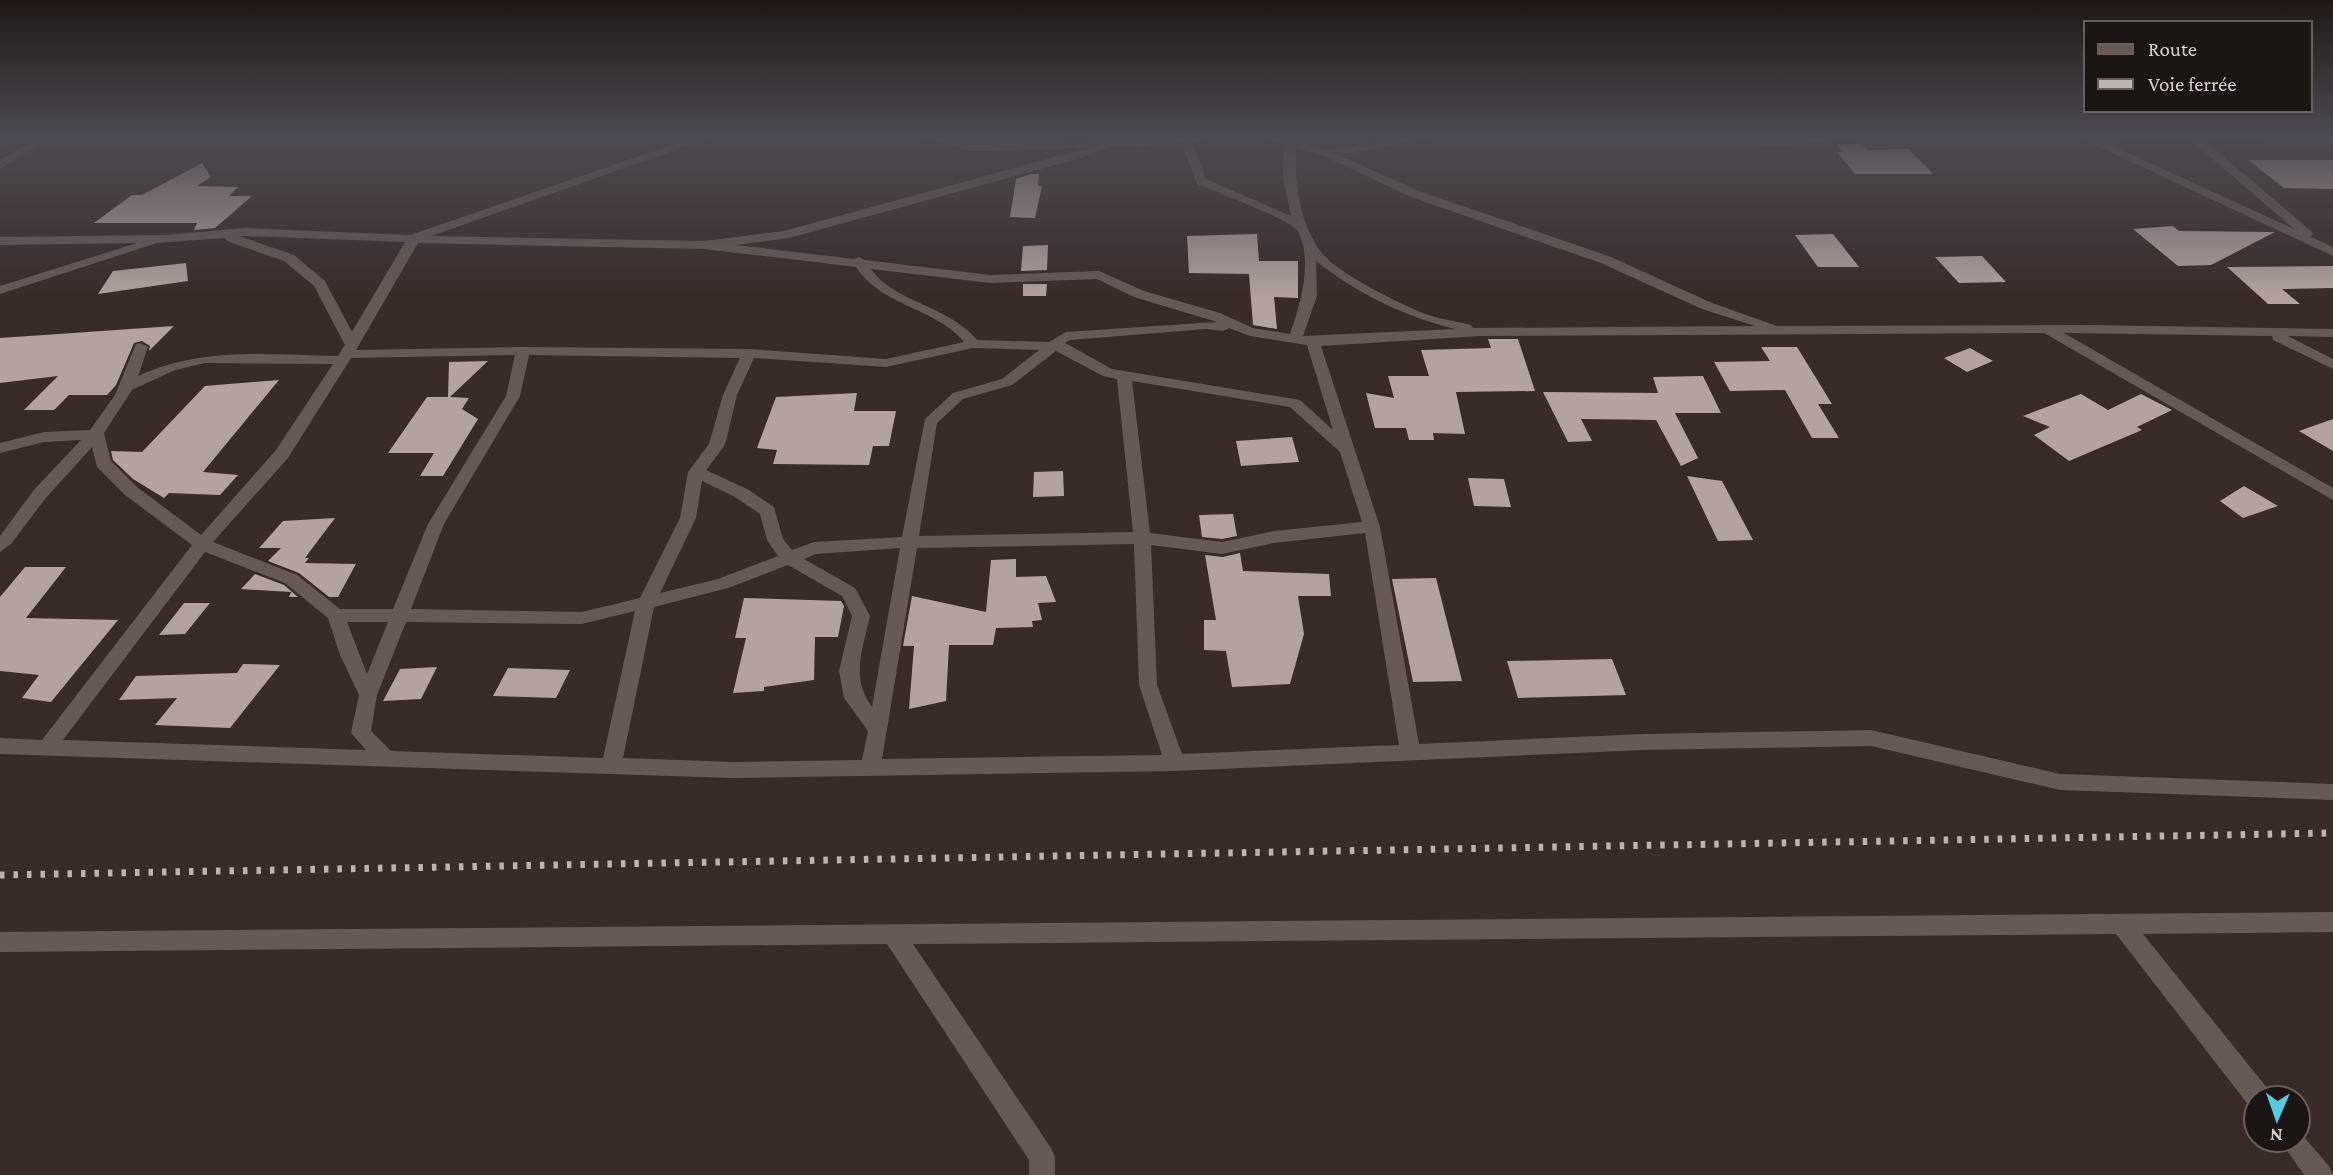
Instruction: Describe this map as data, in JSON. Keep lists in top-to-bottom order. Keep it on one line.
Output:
{"legend":["Route","Voie ferrée"],"north":"bottom"}
